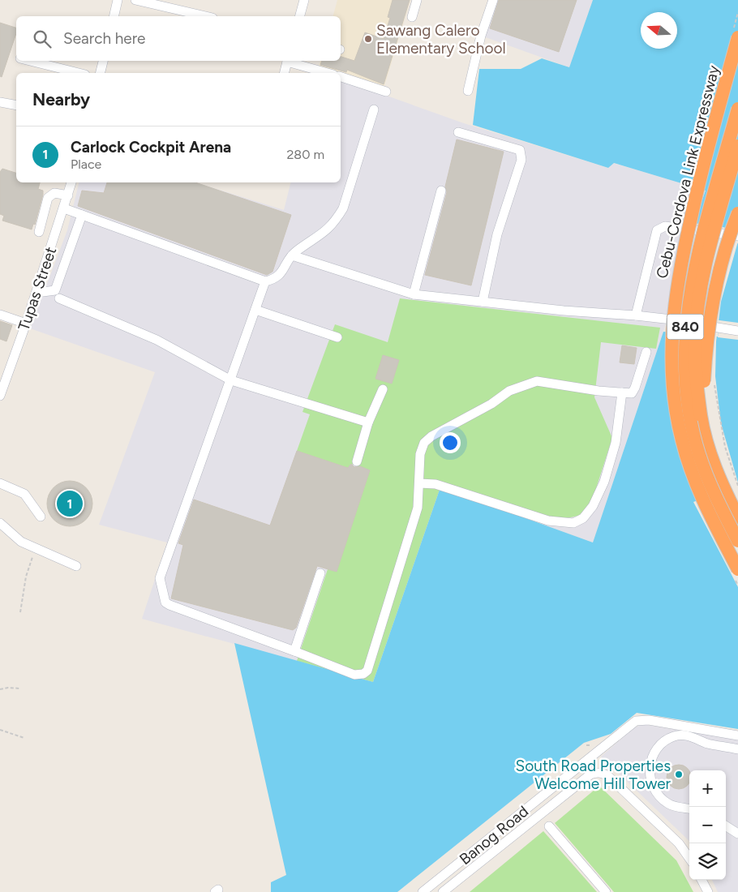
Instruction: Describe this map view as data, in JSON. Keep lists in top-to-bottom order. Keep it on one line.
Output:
{"streets":{"highway":["Cebu-Cordova Link Expressway","840"],"street":["Tupas Street","Banog Road"]},"places":["Sawang Calero Elementary School","South Road Properties Welcome Hill Tower"],"north":"left","page":{"search":"Search here","heading":"Nearby","list":[{"mark":"1","name":"Carlock Cockpit Arena","note":"Place","value":"280 m"}],"pins":"1","map_buttons":["+","−"]}}
